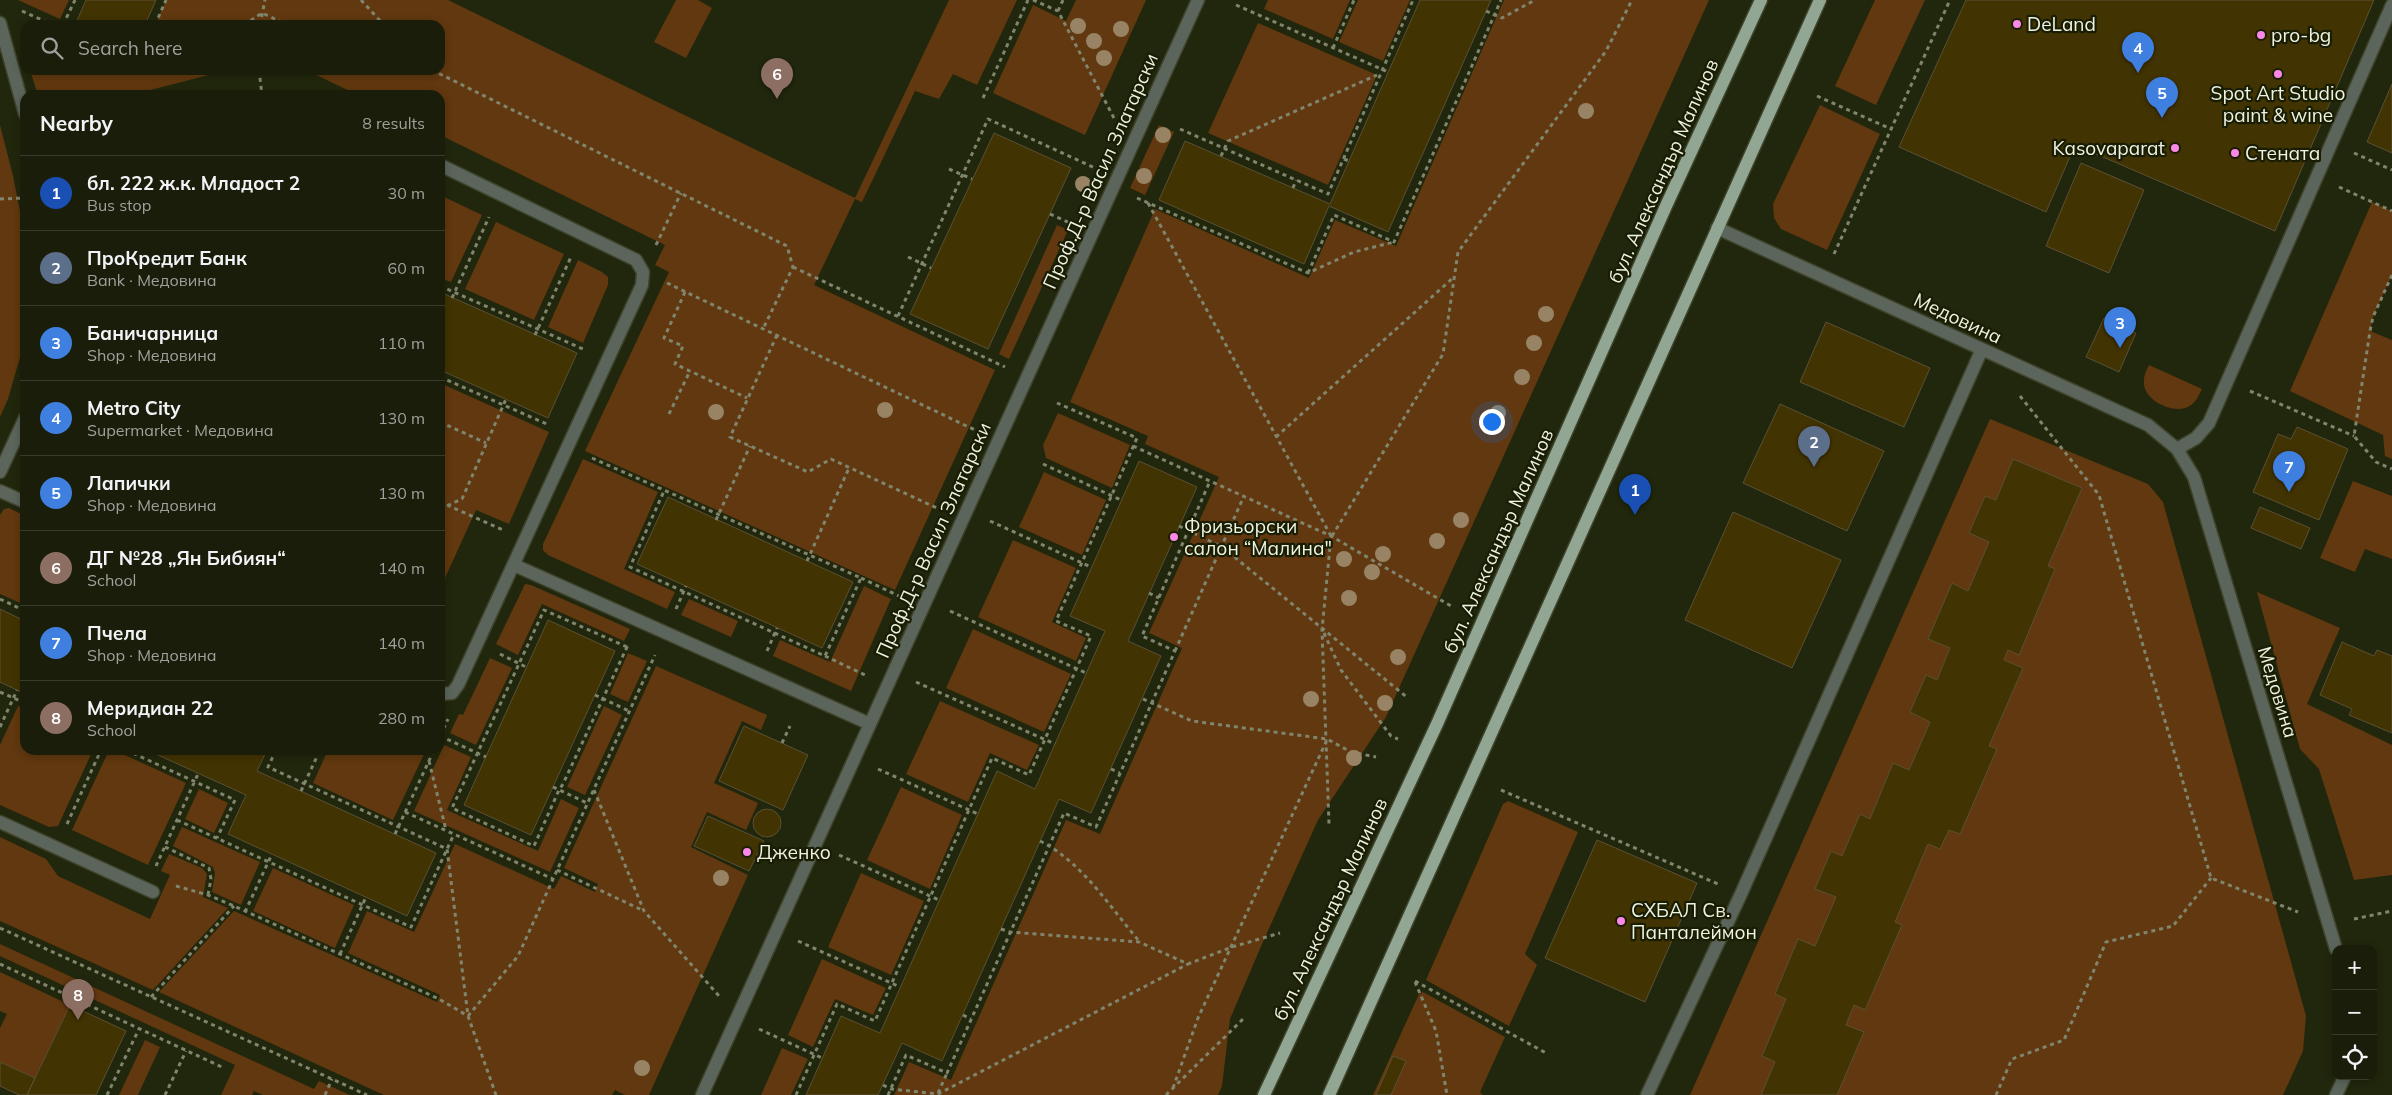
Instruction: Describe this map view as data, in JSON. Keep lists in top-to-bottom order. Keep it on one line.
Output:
{"streets":{"main road":["бул. Александър Малинов"],"street":["Проф.Д-р Васил Златарски","Медовина"]},"places":["DeLand","pro-bg","Spot Art Studio paint & wine","Kasovaparat","Стената","Фризьорски салон “Малина\"","Дженко","СХБАЛ Св. Панталеймон"],"page":{"search":"Search here","pins":["4","6","5","3","2","7","1","8"],"heading":["Nearby","8 results"],"list":[{"mark":"1","name":"бл. 222 ж.к. Младост 2","note":"Bus stop","value":"30 m"},{"mark":"2","name":"ПроКредит Банк","note":"Bank · Медовина","value":"60 m"},{"mark":"3","name":"Баничарница","note":"Shop · Медовина","value":"110 m"},{"mark":"4","name":"Metro City","note":"Supermarket · Медовина","value":"130 m"},{"mark":"5","name":"Лапички","note":"Shop · Медовина","value":"130 m"},{"mark":"6","name":"ДГ №28 „Ян Бибиян“","note":"School","value":"140 m"},{"mark":"7","name":"Пчела","note":"Shop · Медовина","value":"140 m"},{"mark":"8","name":"Меридиан 22","note":"School","value":"280 m"}],"map_buttons":["+","−"]}}
